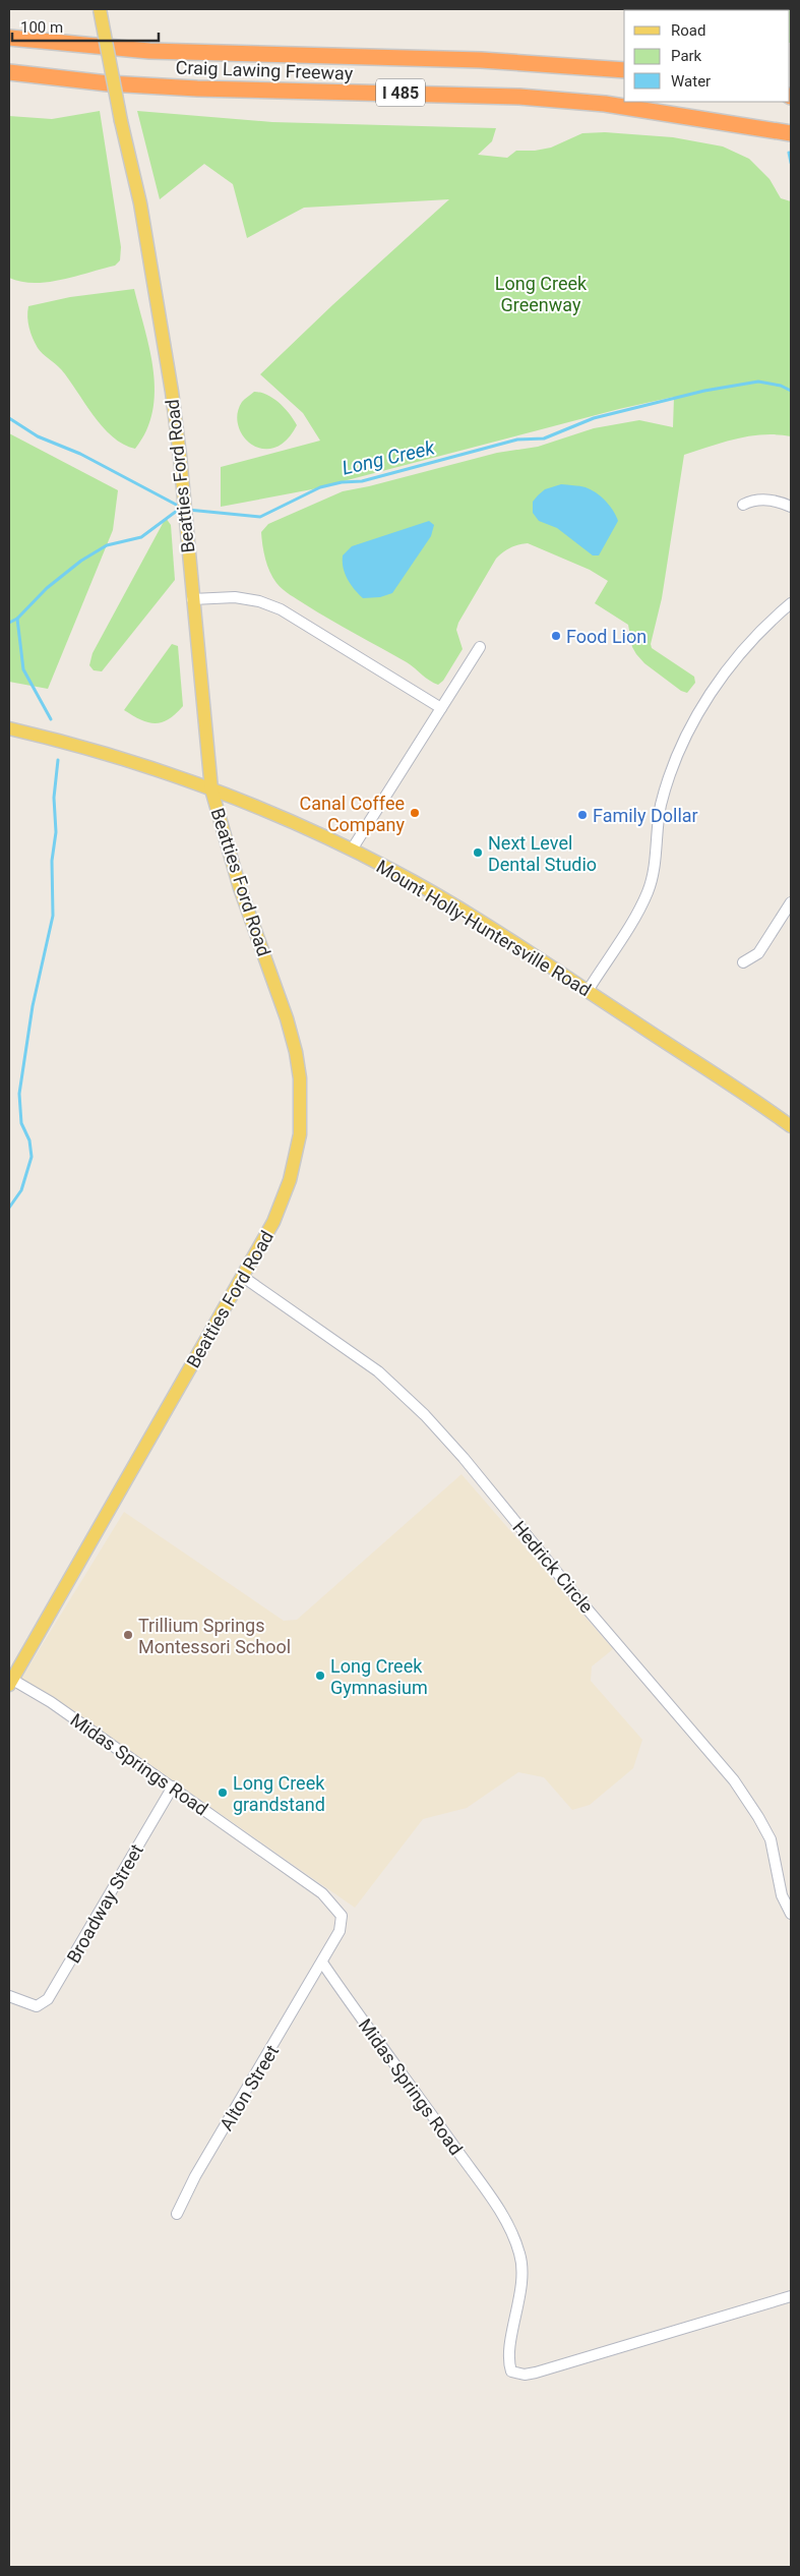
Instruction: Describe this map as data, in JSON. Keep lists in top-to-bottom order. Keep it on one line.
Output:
{"streets":{"highway":["Craig Lawing Freeway","I 485"],"main road":["Beatties Ford Road","Mount Holly-Huntersville Road"],"street":["Hedrick Circle","Midas Springs Road","Broadway Street","Alton Street"]},"crossings":[["Beatties Ford Road","Mount Holly-Huntersville Road"],["Beatties Ford Road","Hedrick Circle"],["Beatties Ford Road","Midas Springs Road"],["Midas Springs Road","Broadway Street"],["Midas Springs Road","Alton Street"]],"water":["Long Creek"],"parks":["Long Creek Greenway"],"places":["Food Lion","Canal Coffee Company","Family Dollar","Next Level Dental Studio","Trillium Springs Montessori School","Long Creek Gymnasium","Long Creek grandstand"],"legend":["Road","Park","Water"],"scale_bar":"100 m"}
